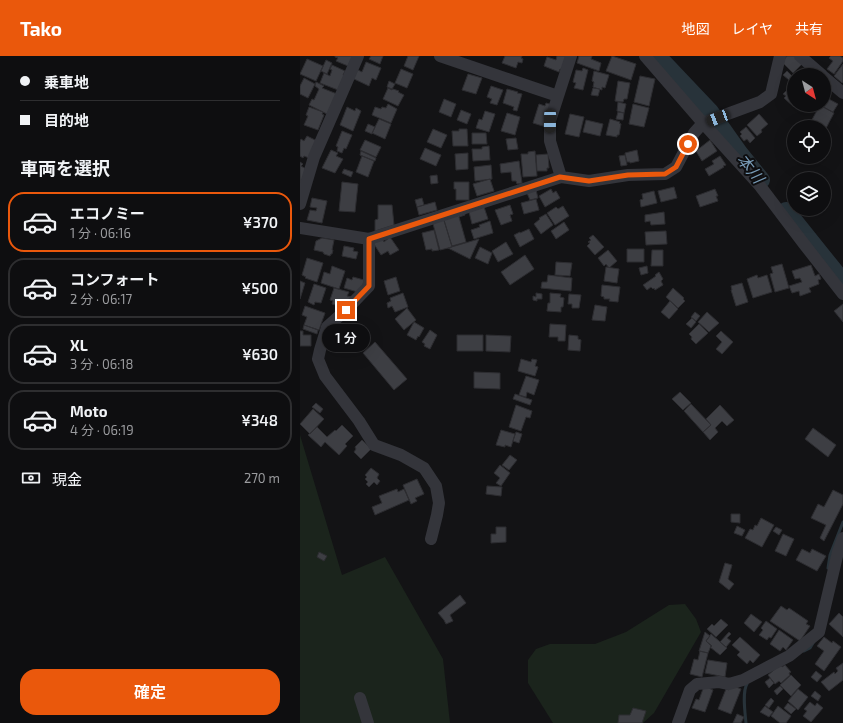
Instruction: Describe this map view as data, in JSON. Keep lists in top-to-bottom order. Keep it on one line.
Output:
{"water":["本川"],"north":"bottom right","page":{"header":"Tako","nav":["地図","レイヤ","共有"],"banner":["乗車地","目的地"],"heading":"車両を選択","list":[{"name":"エコノミー","note":"1 分 · 06:16","value":"¥370"},{"name":"コンフォート","note":"2 分 · 06:17","value":"¥500"},{"name":"XL","note":"3 分 · 06:18","value":"¥630"},{"name":"Moto","note":"4 分 · 06:19","value":"¥348"}],"bubble":"1 分","pay":["現金","270 m"],"buttons":"確定"}}
